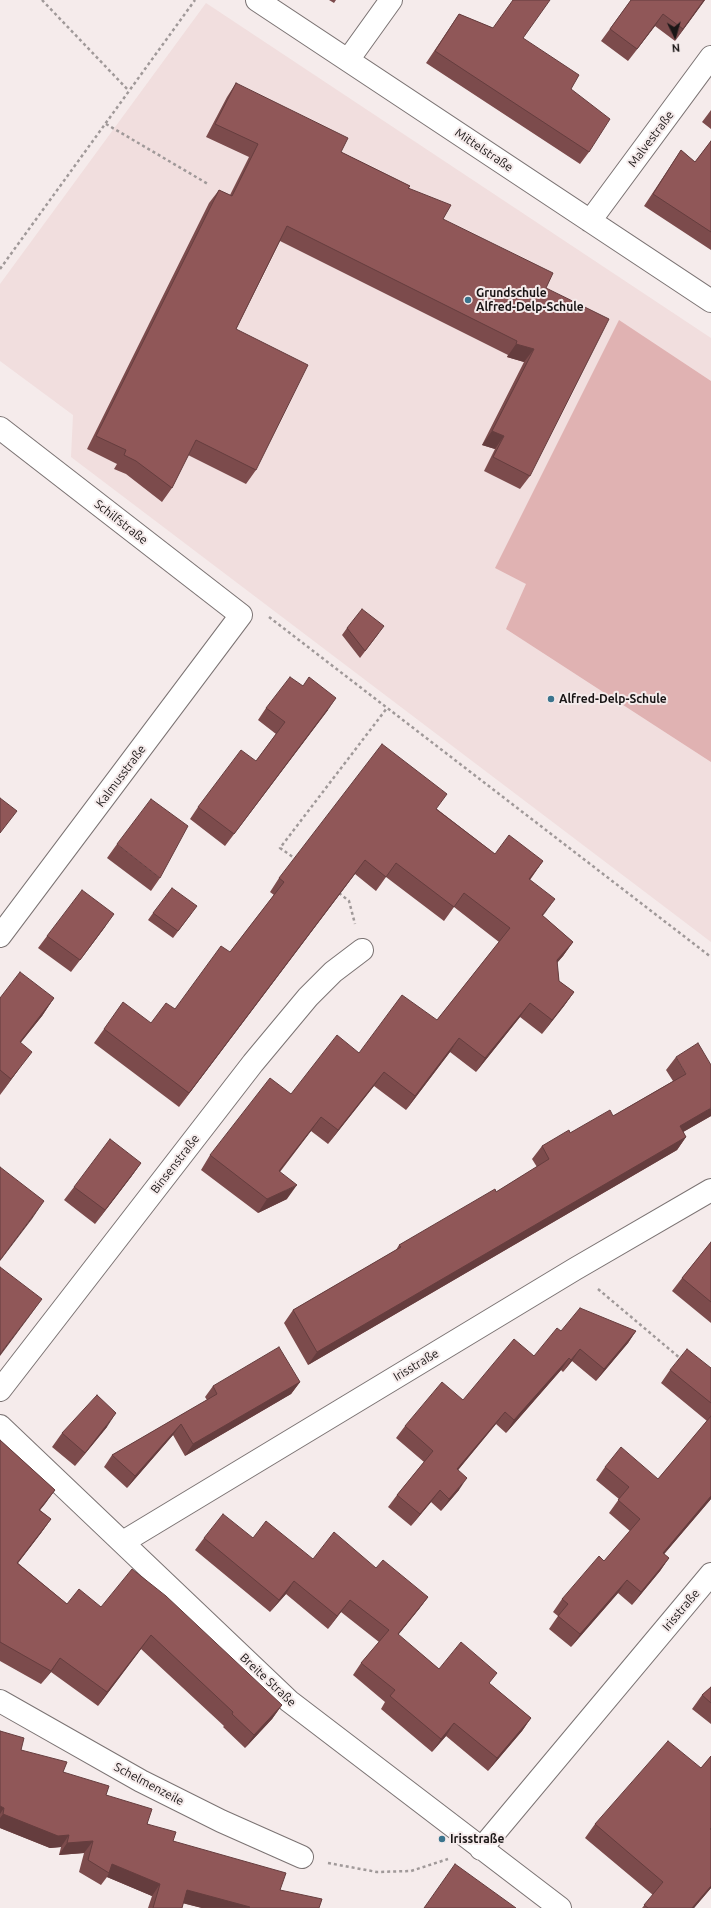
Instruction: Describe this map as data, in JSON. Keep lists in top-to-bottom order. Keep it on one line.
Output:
{"streets":{"street":["Malvestraße","Mittelstraße","Schilfstraße","Kalmusstraße","Binsenstraße","Irisstraße","Breite Straße","Schelmenzeile"]},"crossings":[["Malvestraße","Mittelstraße"],["Schilfstraße","Kalmusstraße"],["Irisstraße","Breite Straße"]],"places":["Grundschule Alfred-Delp-Schule","Alfred-Delp-Schule","Irisstraße"],"north":"bottom"}
